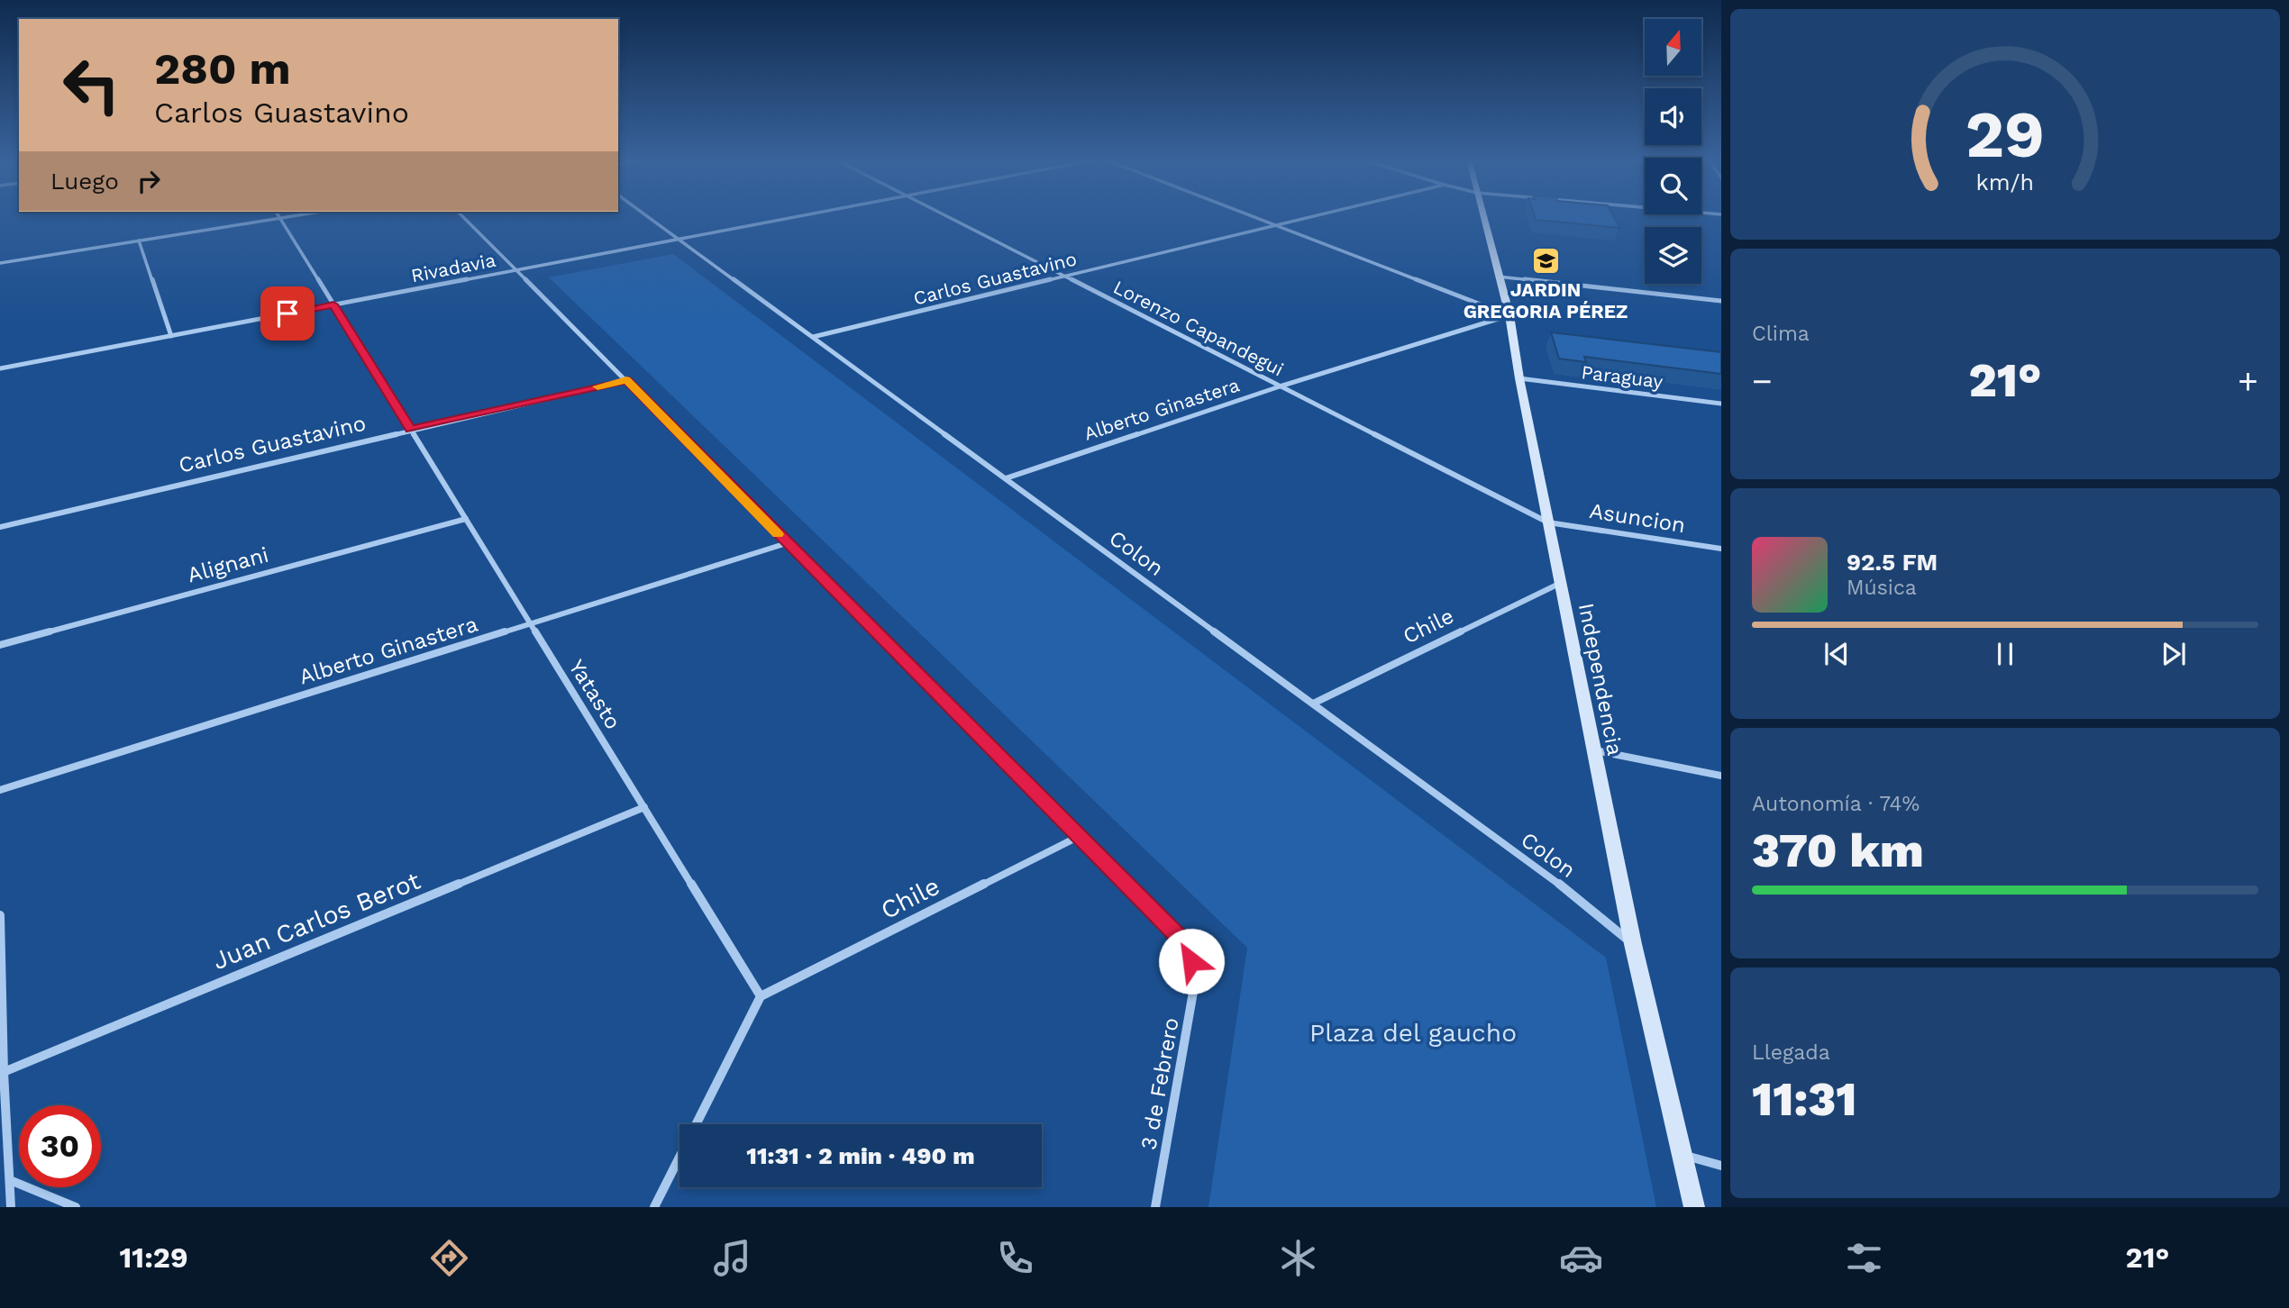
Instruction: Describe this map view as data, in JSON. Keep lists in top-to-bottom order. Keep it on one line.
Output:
{"streets":{"main road":["Independencia"],"street":["Rivadavia","Carlos Guastavino","Lorenzo Capandegui","Paraguay","Alberto Ginastera","Asuncion","Colon","Alignani","Chile","Yatasto","Juan Carlos Berot","3 de Febrero"]},"crossings":[["Rivadavia","Colon"],["Rivadavia","Yatasto"],["Rivadavia","3 de Febrero"],["Carlos Guastavino","Lorenzo Capandegui"],["Carlos Guastavino","Colon"],["Carlos Guastavino","Yatasto"],["Carlos Guastavino","3 de Febrero"],["Lorenzo Capandegui","Alberto Ginastera"],["Lorenzo Capandegui","Asuncion"],["Lorenzo Capandegui","Independencia"],["Paraguay","Independencia"],["Alberto Ginastera","Colon"],["Alberto Ginastera","Independencia"],["Alberto Ginastera","Yatasto"],["Alberto Ginastera","3 de Febrero"],["Asuncion","Independencia"],["Colon","Chile"],["Colon","Independencia"],["Alignani","Yatasto"],["Chile","Independencia"],["Chile","Yatasto"],["Chile","3 de Febrero"],["Yatasto","Juan Carlos Berot"]],"parks":["Plaza del gaucho"],"places":{"school or university":["JARDIN GREGORIA PÉREZ"]},"north":"top","page":{"turn":["280 m","Carlos Guastavino"],"then":"Luego","tile":["Clima",["Autonomía · 74%","370 km"],["Llegada","11:31"]],"heat":["−","21°","+"],"song":["92.5 FM","Música"],"limit":"30","trip":"11:31 · 2 min · 490 m","tabs":["11:29","21°"],"gauge":["29","km/h"]}}
